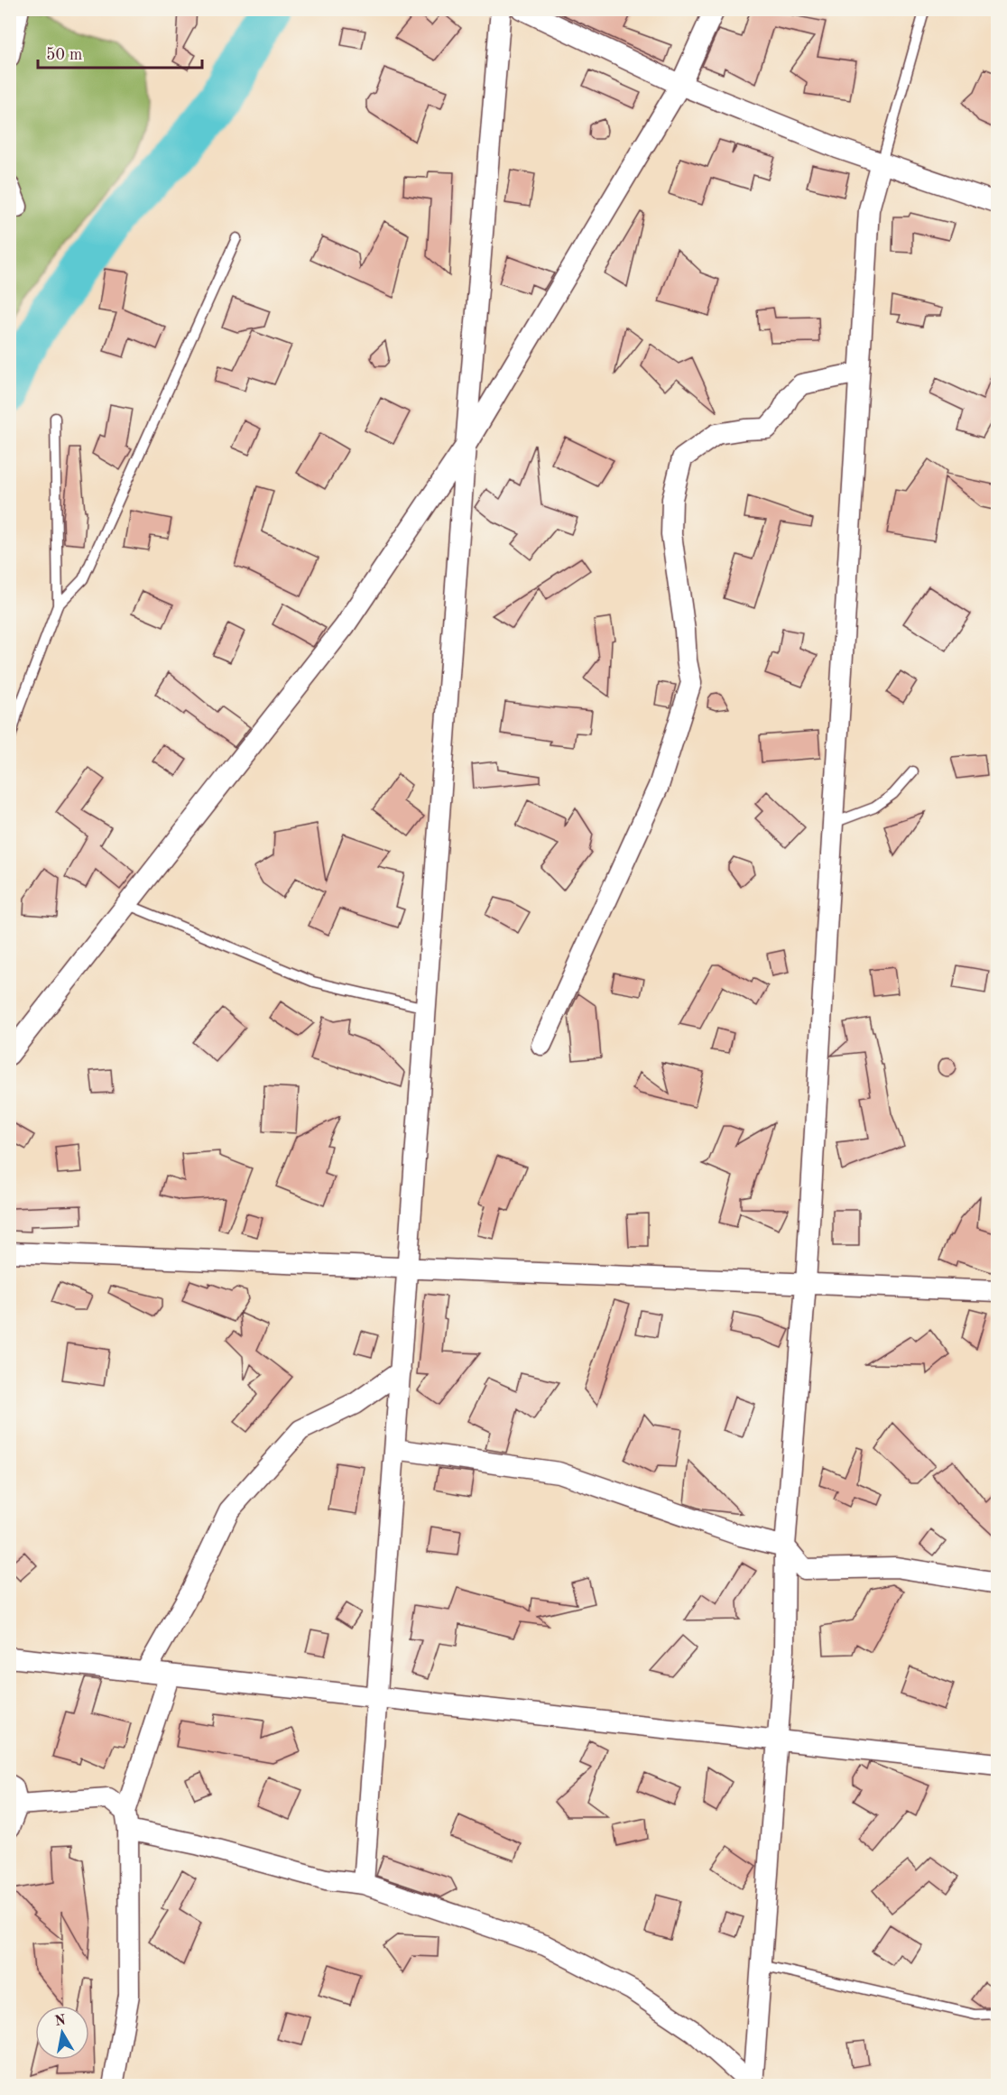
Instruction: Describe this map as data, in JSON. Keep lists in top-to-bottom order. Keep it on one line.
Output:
{"scale_bar":"50 m","north":"top"}
